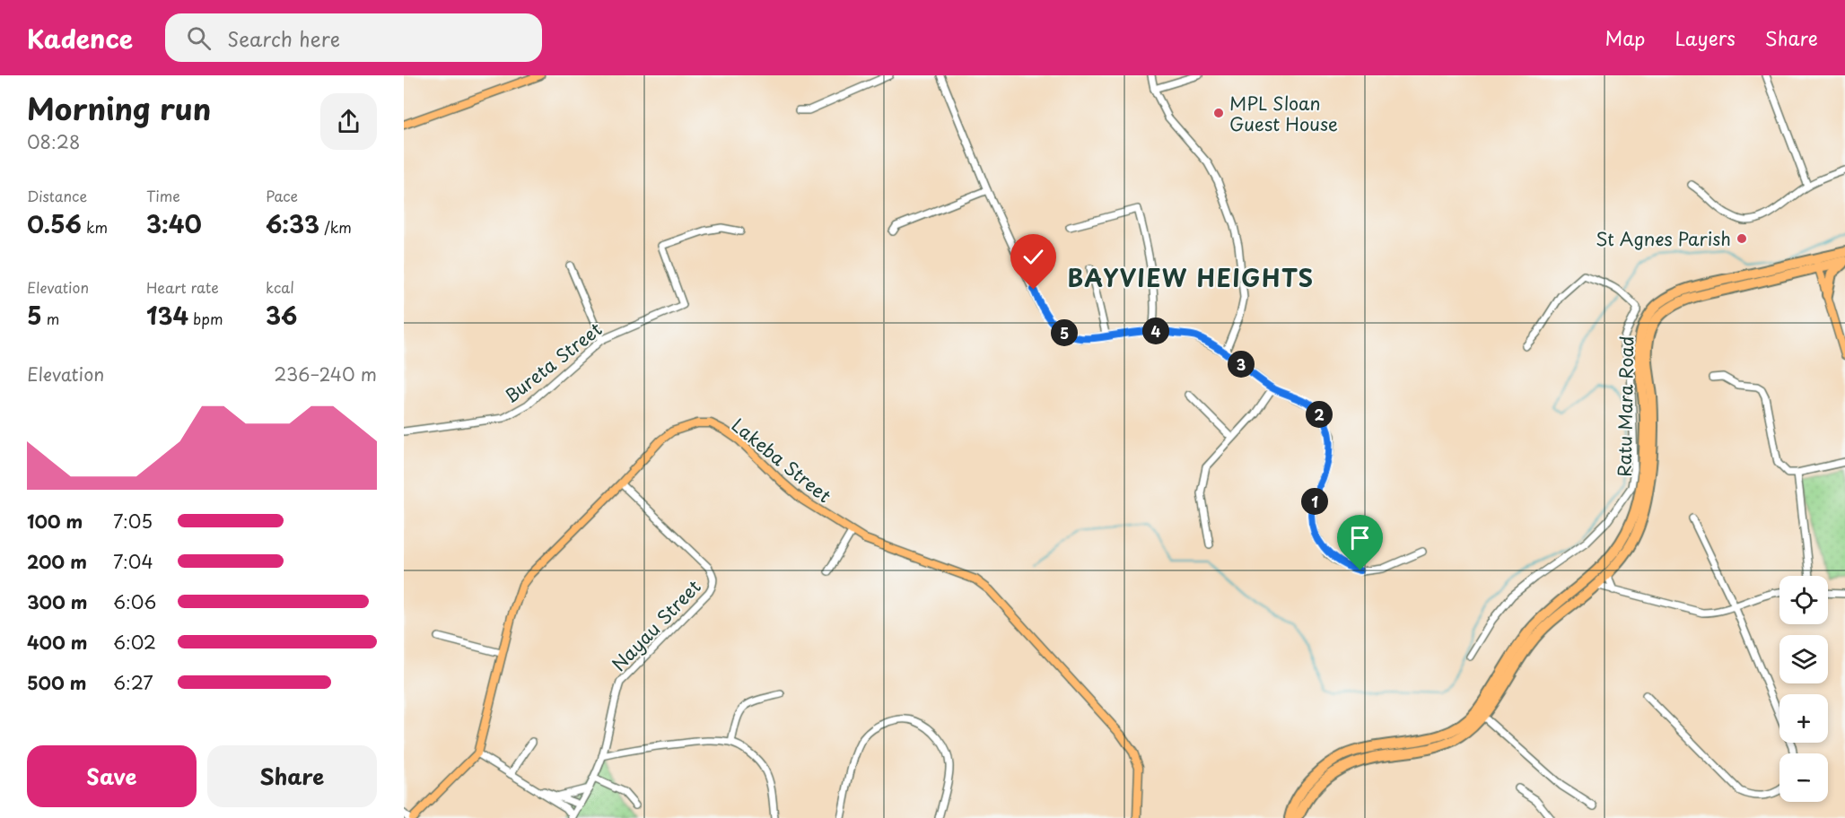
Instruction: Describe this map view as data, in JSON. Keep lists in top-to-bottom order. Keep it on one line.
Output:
{"streets":{"highway":["Ratu Mara Road"],"main road":["Lakeba Street"],"street":["Bureta Street","Nayau Street"]},"crossings":[["Lakeba Street","Nayau Street"]],"districts":["BAYVIEW HEIGHTS"],"places":["MPL Sloan Guest House","St Agnes Parish"],"page":{"header":"Kadence","search":"Search here","nav":["Map","Layers","Share"],"heading":["Morning run","08:28"],"stats":[["Distance","0.56 km"],["Time","3:40"],["Pace","6:33 /km"],["Elevation","5 m"],["Heart rate","134 bpm"],["kcal","36"]],"pins":["4","5","3","2","1"],"chart":["Elevation","236–240 m"],"list":[{"name":"100 m","note":"7:05"},{"name":"200 m","note":"7:04"},{"name":"300 m","note":"6:06"},{"name":"400 m","note":"6:02"},{"name":"500 m","note":"6:27"}],"map_buttons":["+","−"],"buttons":["Save","Share"]}}
